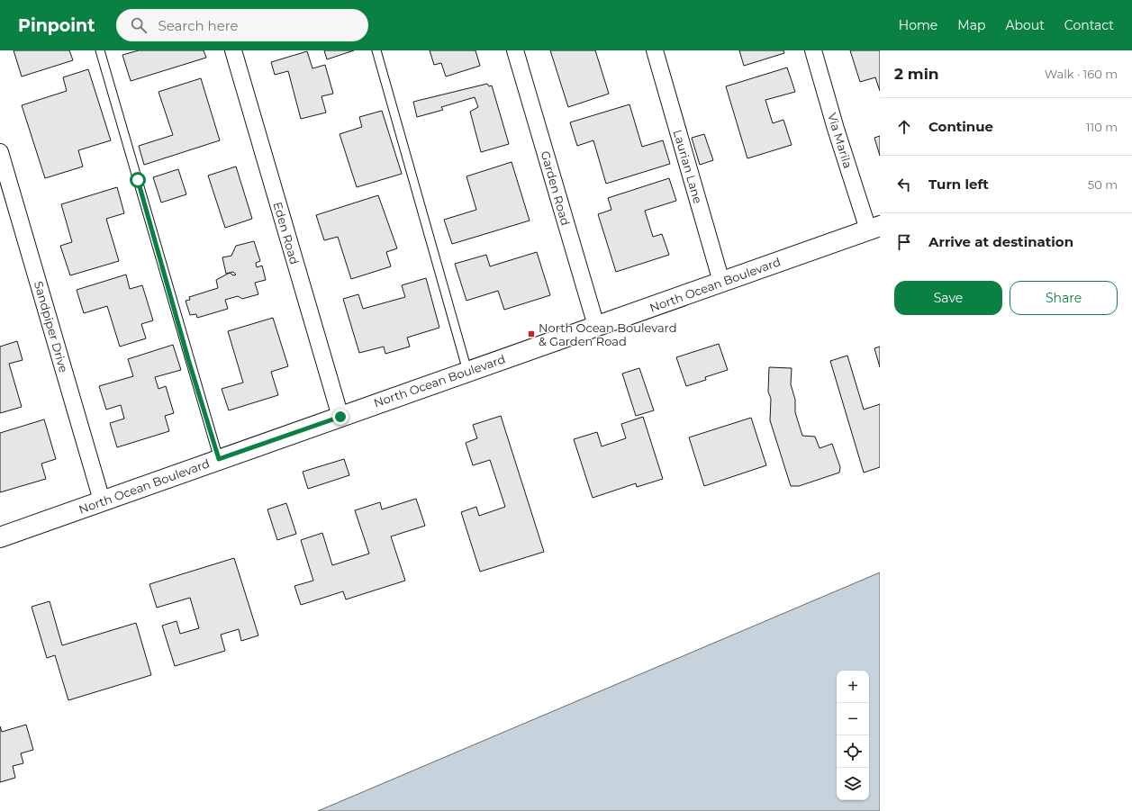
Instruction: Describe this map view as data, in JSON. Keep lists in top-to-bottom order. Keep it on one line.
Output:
{"streets":{"street":["Via Marila","Laurian Lane","Garden Road","Eden Road","North Ocean Boulevard","Sandpiper Drive"]},"crossings":[["Via Marila","North Ocean Boulevard"],["Laurian Lane","North Ocean Boulevard"],["Garden Road","North Ocean Boulevard"],["Eden Road","North Ocean Boulevard"],["North Ocean Boulevard","Sandpiper Drive"]],"places":{"transit":["North Ocean Boulevard & Garden Road"]},"page":{"header":"Pinpoint","search":"Search here","nav":["Home","Map","About","Contact"],"heading":["2 min","Walk · 160 m"],"list":[["Continue","110 m"],["Turn left","50 m"],"Arrive at destination"],"buttons":["Save","Share"],"map_buttons":["+","−"]}}
